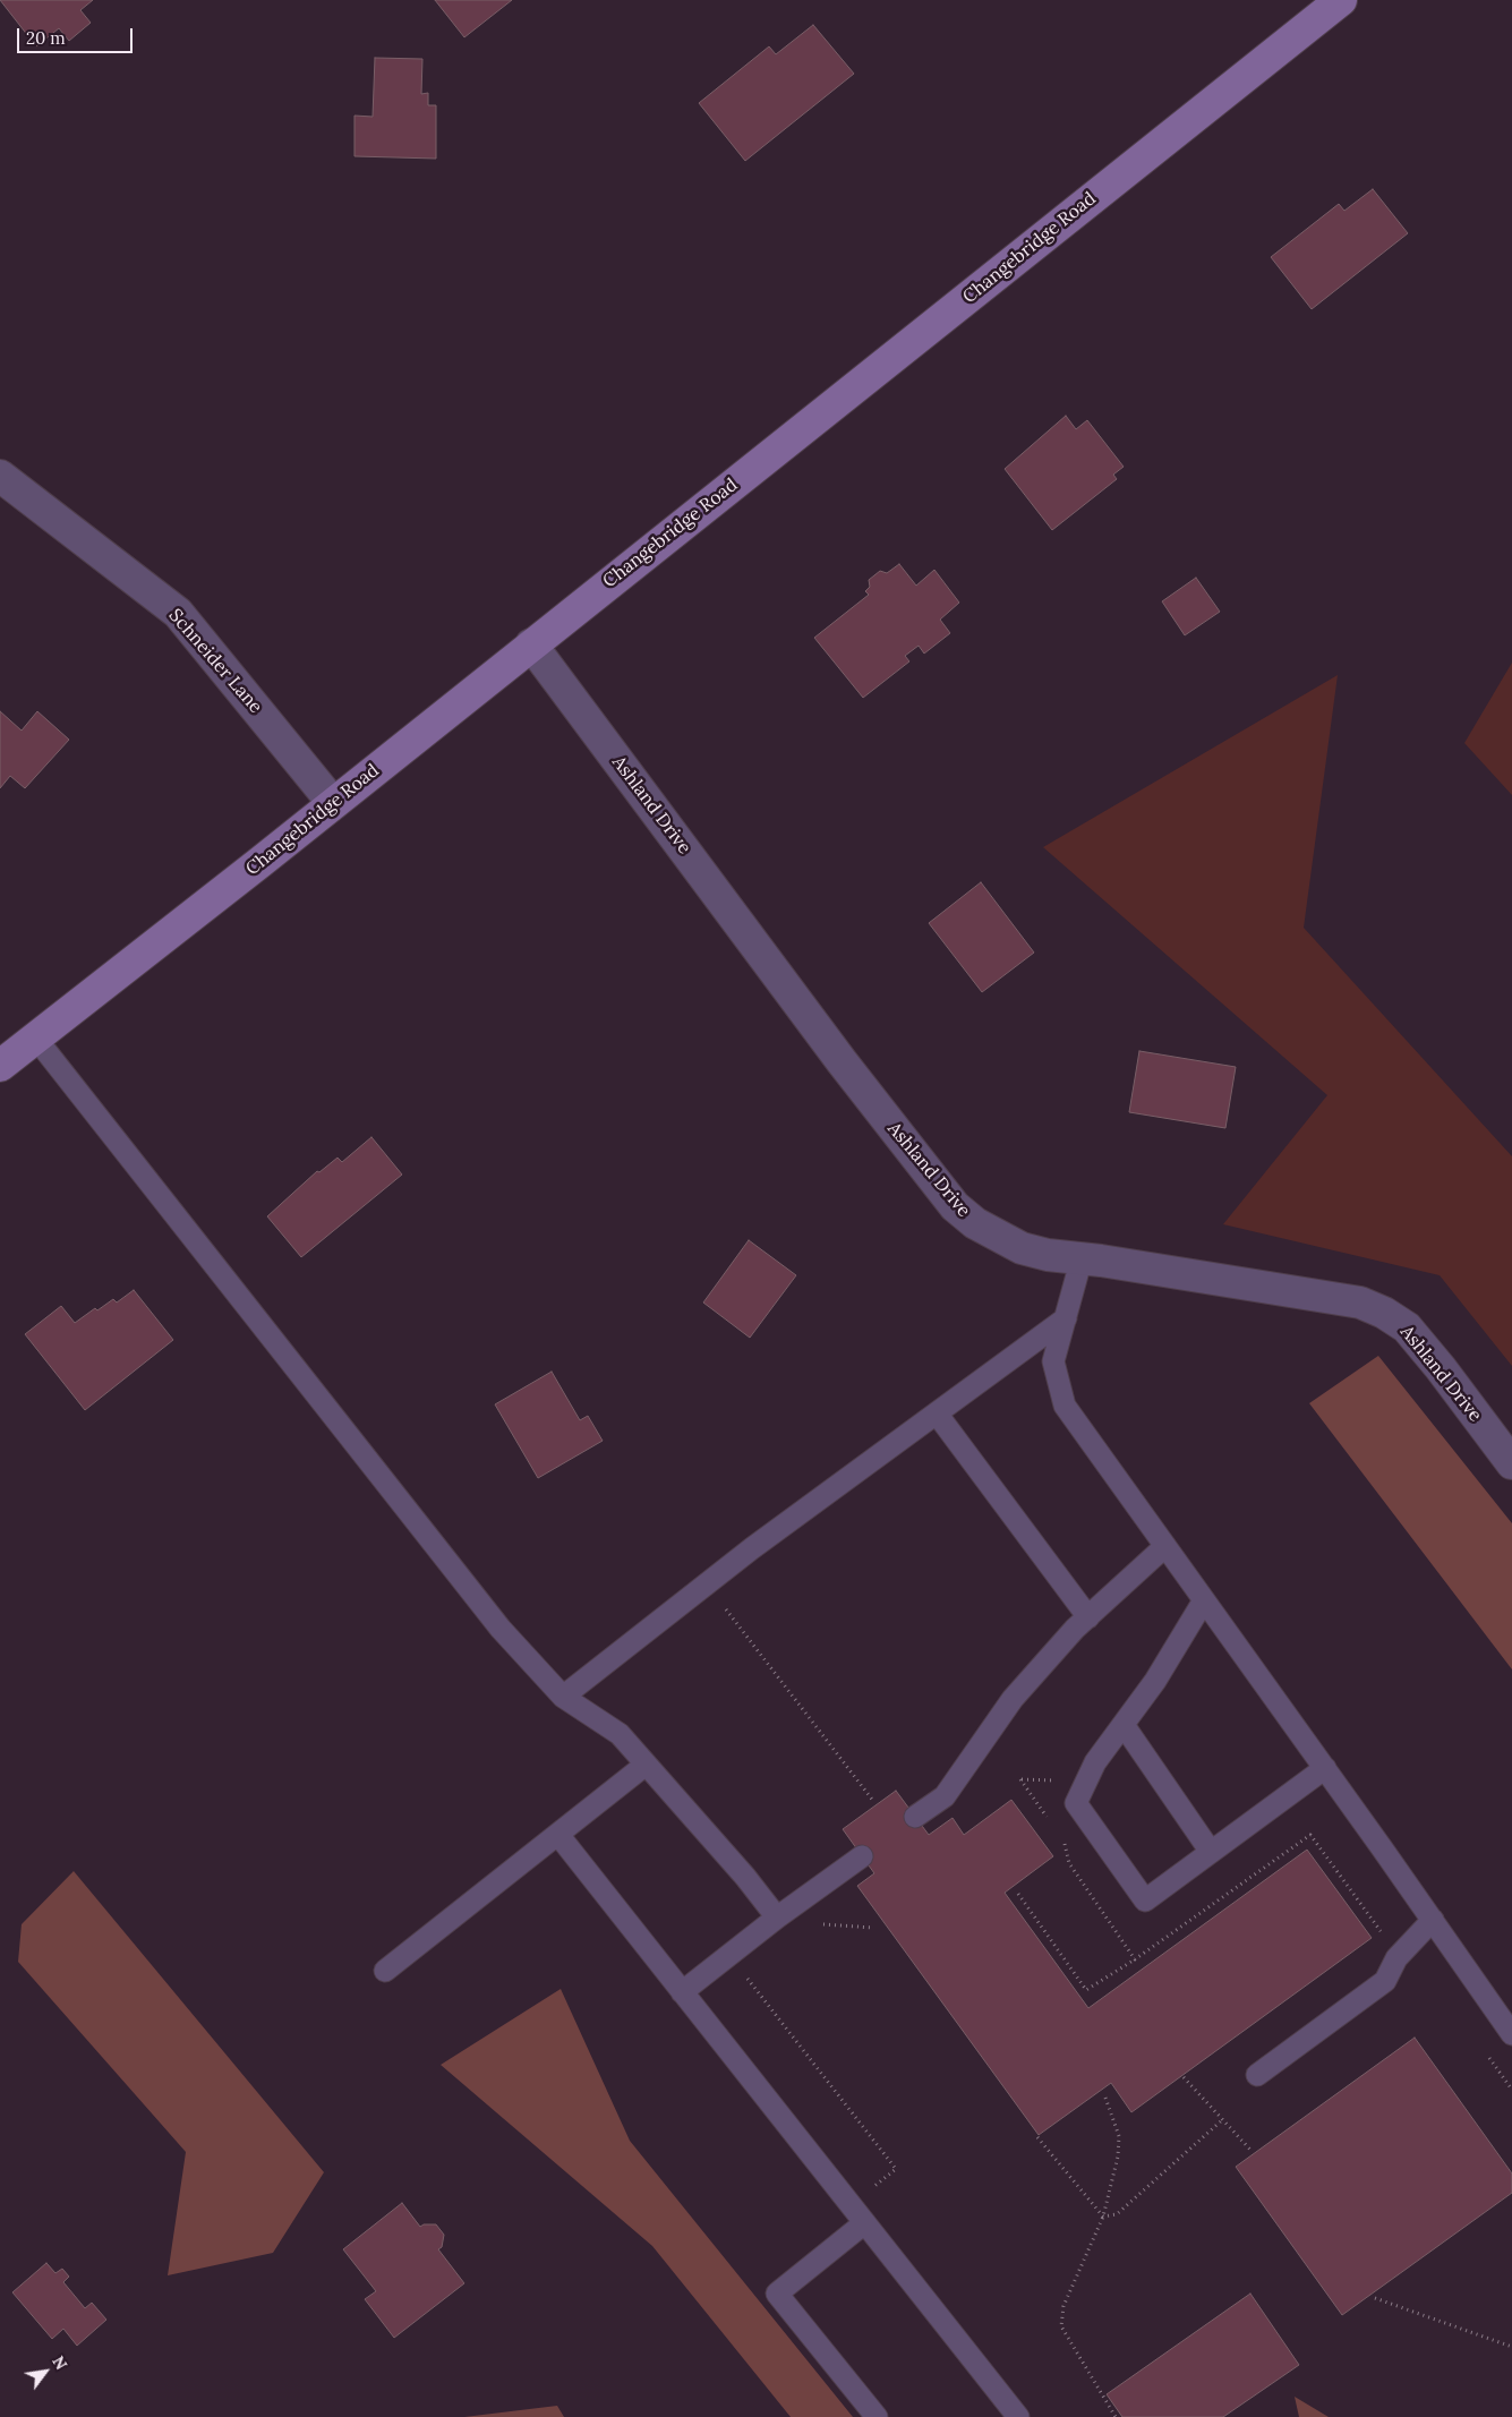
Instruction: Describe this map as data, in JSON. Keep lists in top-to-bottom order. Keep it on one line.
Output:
{"streets":{"main road":["Changebridge Road"],"street":["Schneider Lane","Ashland Drive"]},"crossings":[["Changebridge Road","Schneider Lane"],["Changebridge Road","Ashland Drive"]],"scale_bar":"20 m","north":"top right"}
